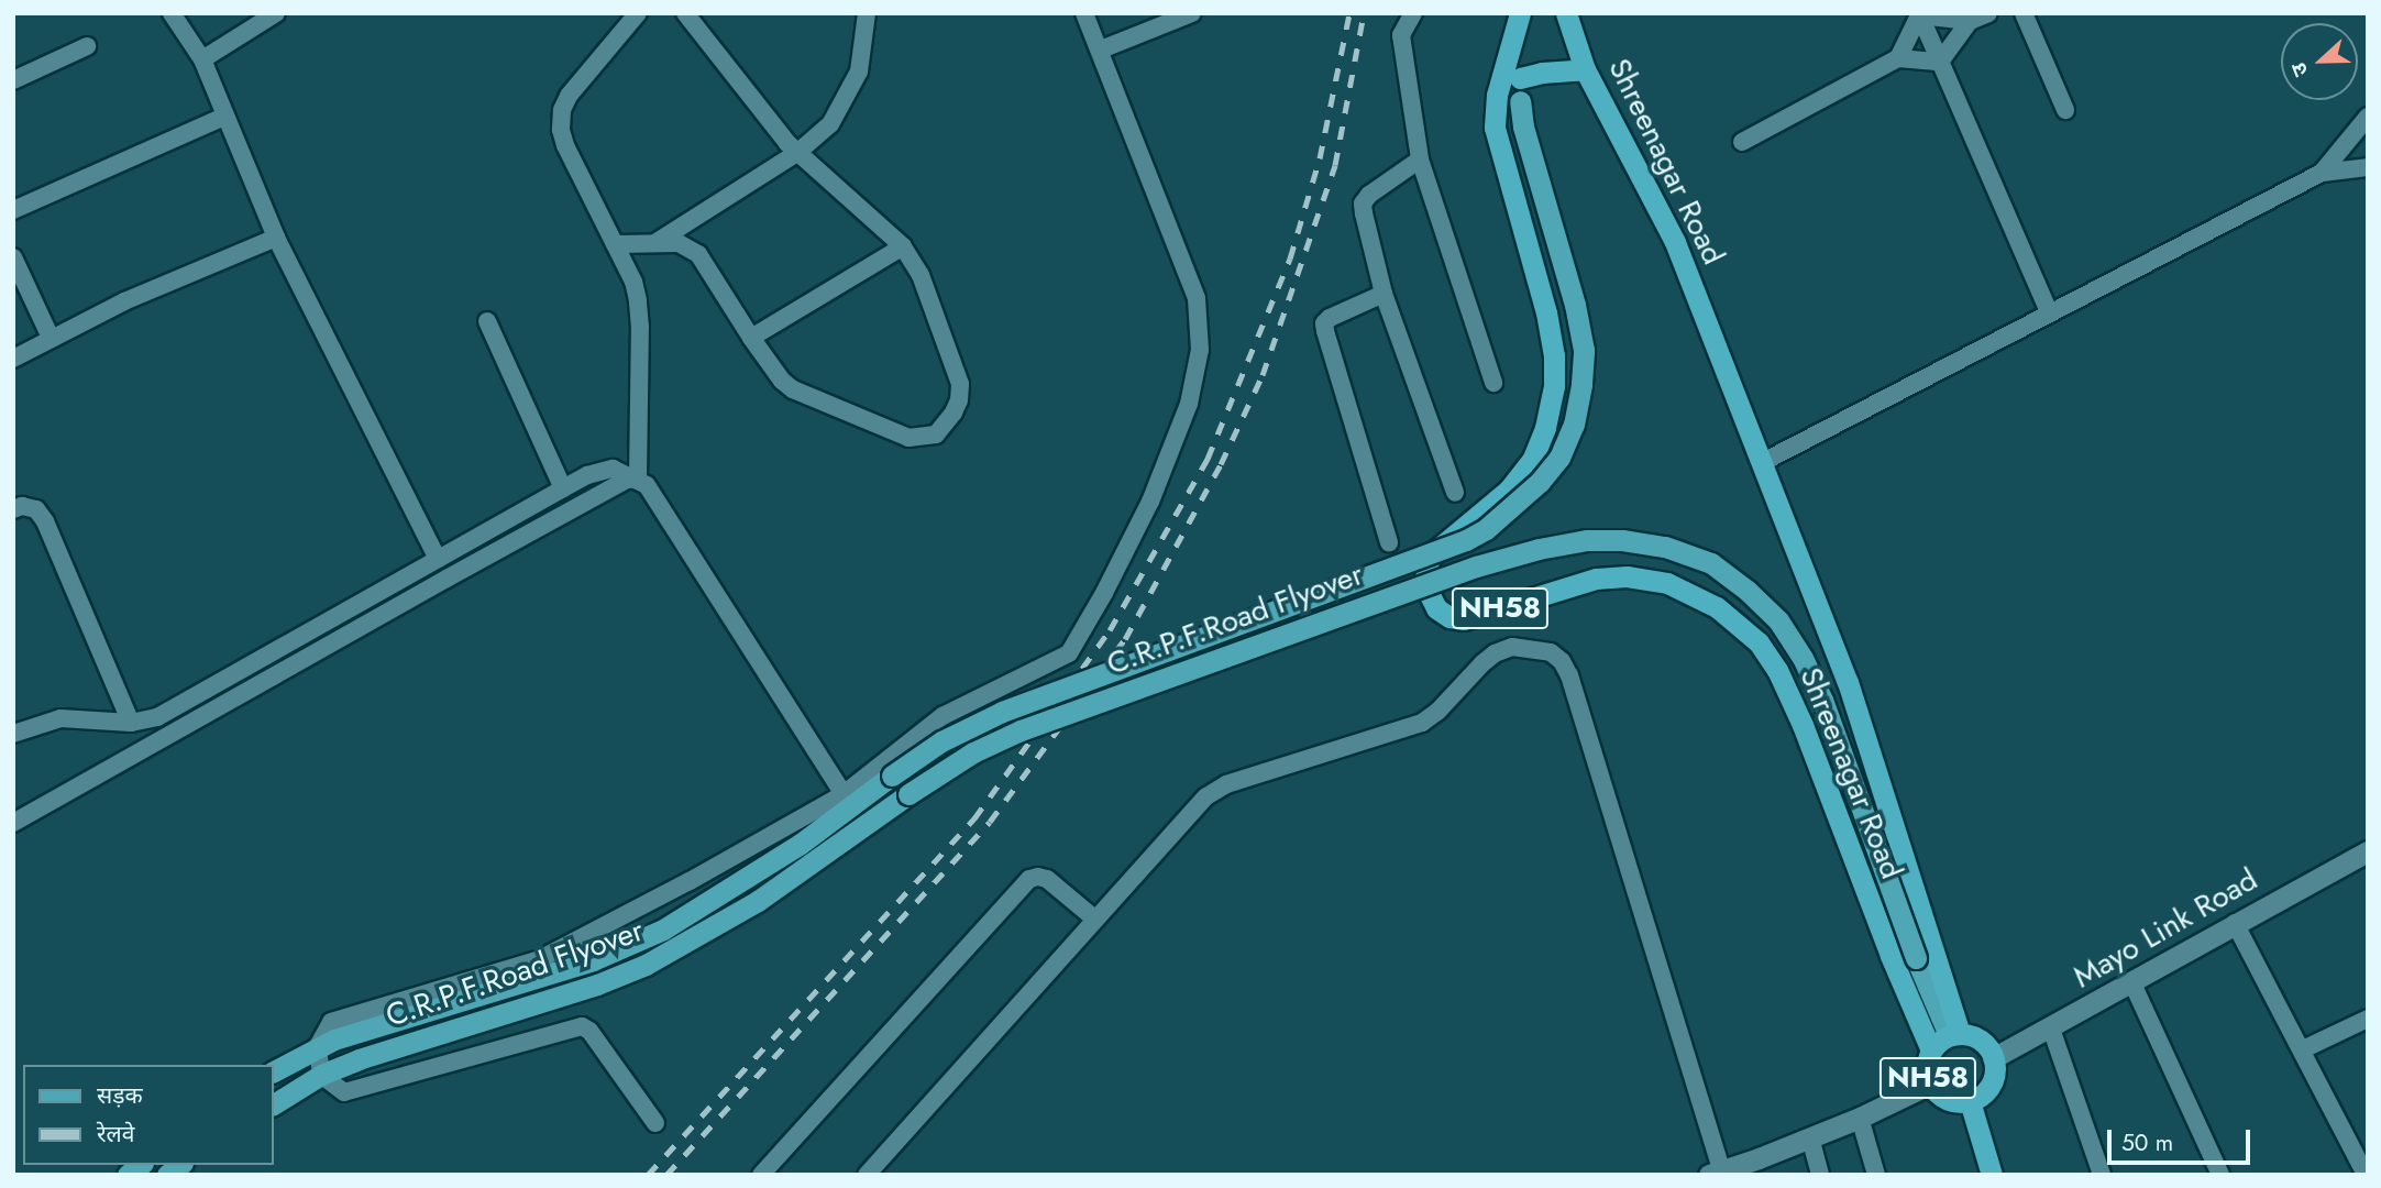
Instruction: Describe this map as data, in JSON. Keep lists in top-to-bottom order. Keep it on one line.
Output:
{"streets":{"highway":["Shreenagar Road","NH58"],"main road":["C.R.P.F.Road Flyover"],"street":["Mayo Link Road"]},"crossings":[["Shreenagar Road","NH58"],["Shreenagar Road","C.R.P.F.Road Flyover"],["Shreenagar Road","Mayo Link Road"],["NH58","C.R.P.F.Road Flyover"],["NH58","Mayo Link Road"],["C.R.P.F.Road Flyover","Mayo Link Road"]],"legend":["सड़क","रेलवे"],"scale_bar":"50 m","north":"left"}
